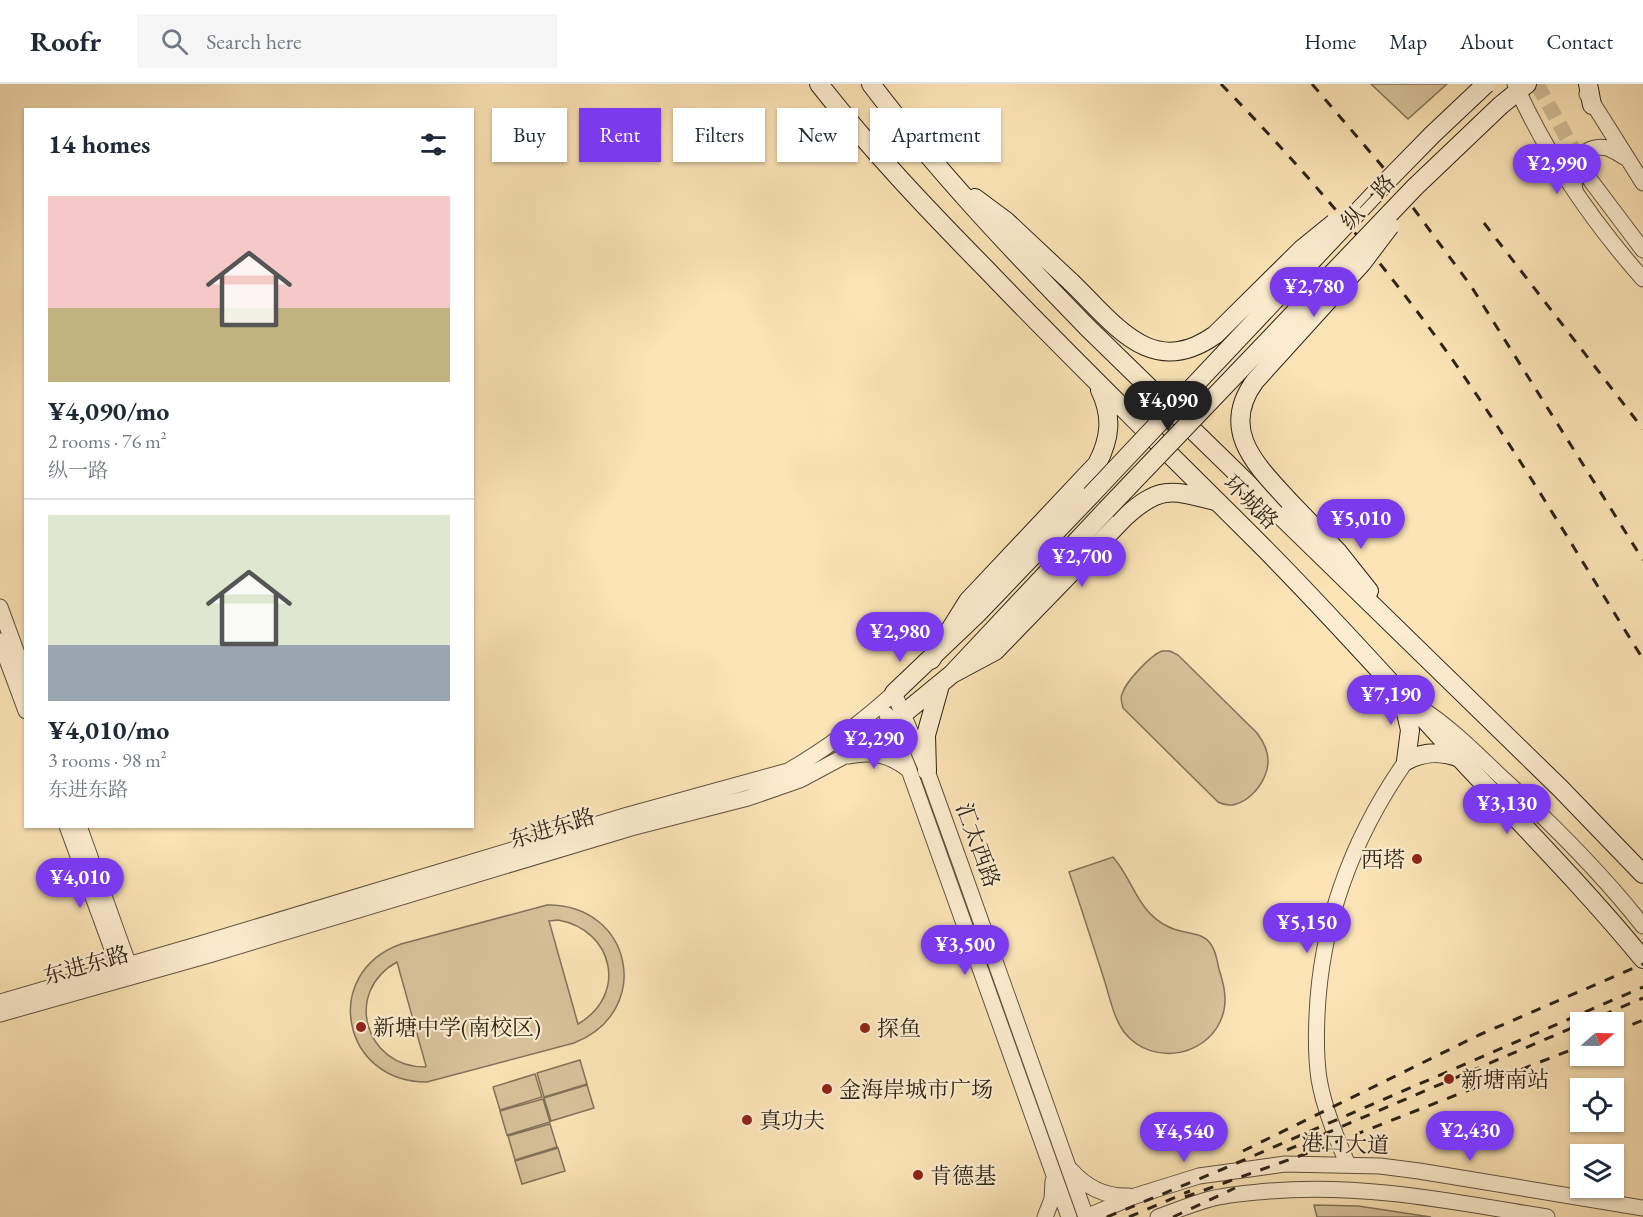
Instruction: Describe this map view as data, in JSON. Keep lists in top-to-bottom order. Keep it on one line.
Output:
{"streets":{"main road":["纵一路","环城路","东进东路"],"street":["汇太西路","港口大道"]},"crossings":[["纵一路","东进东路"],["东进东路","汇太西路"],["汇太西路","港口大道"]],"places":["西塔","新塘中学(南校区)","探鱼","新塘南站","金海岸城市广场","真功夫","肯德基"],"north":"right","page":{"header":"Roofr","search":"Search here","nav":["Home","Map","About","Contact"],"chip":["Buy","Rent","Filters","New","Apartment"],"heading":"14 homes","price":["¥2,990","¥2,780","¥4,090","¥5,010","¥2,700","¥2,980","¥7,190","¥2,290","¥3,130","¥4,010","¥5,150","¥3,500","¥2,430","¥4,540"],"list":[{"name":"¥4,090/mo","note":"2 rooms · 76 m² · 纵一路"},{"name":"¥4,010/mo","note":"3 rooms · 98 m² · 东进东路"}]}}
